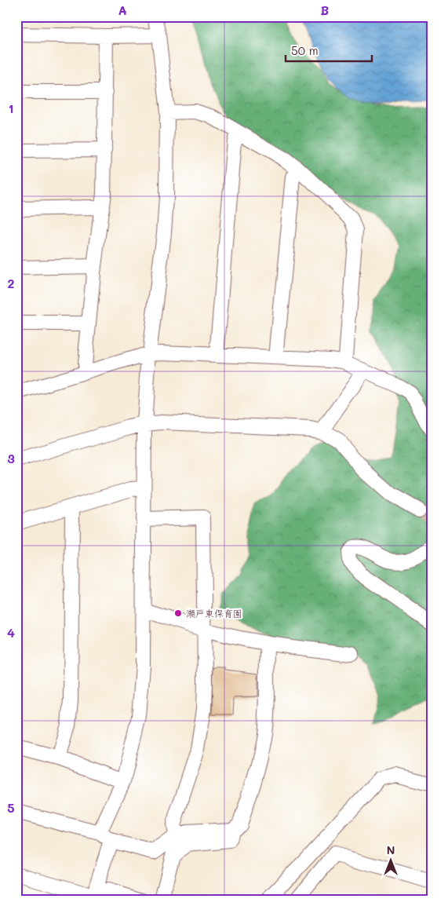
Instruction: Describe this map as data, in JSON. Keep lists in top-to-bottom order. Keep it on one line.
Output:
{"places":["瀬戸東保育園"],"scale_bar":"50 m","north":"top","grid":{"columns":["A","B"],"rows":["1","2","3","4","5"]}}
